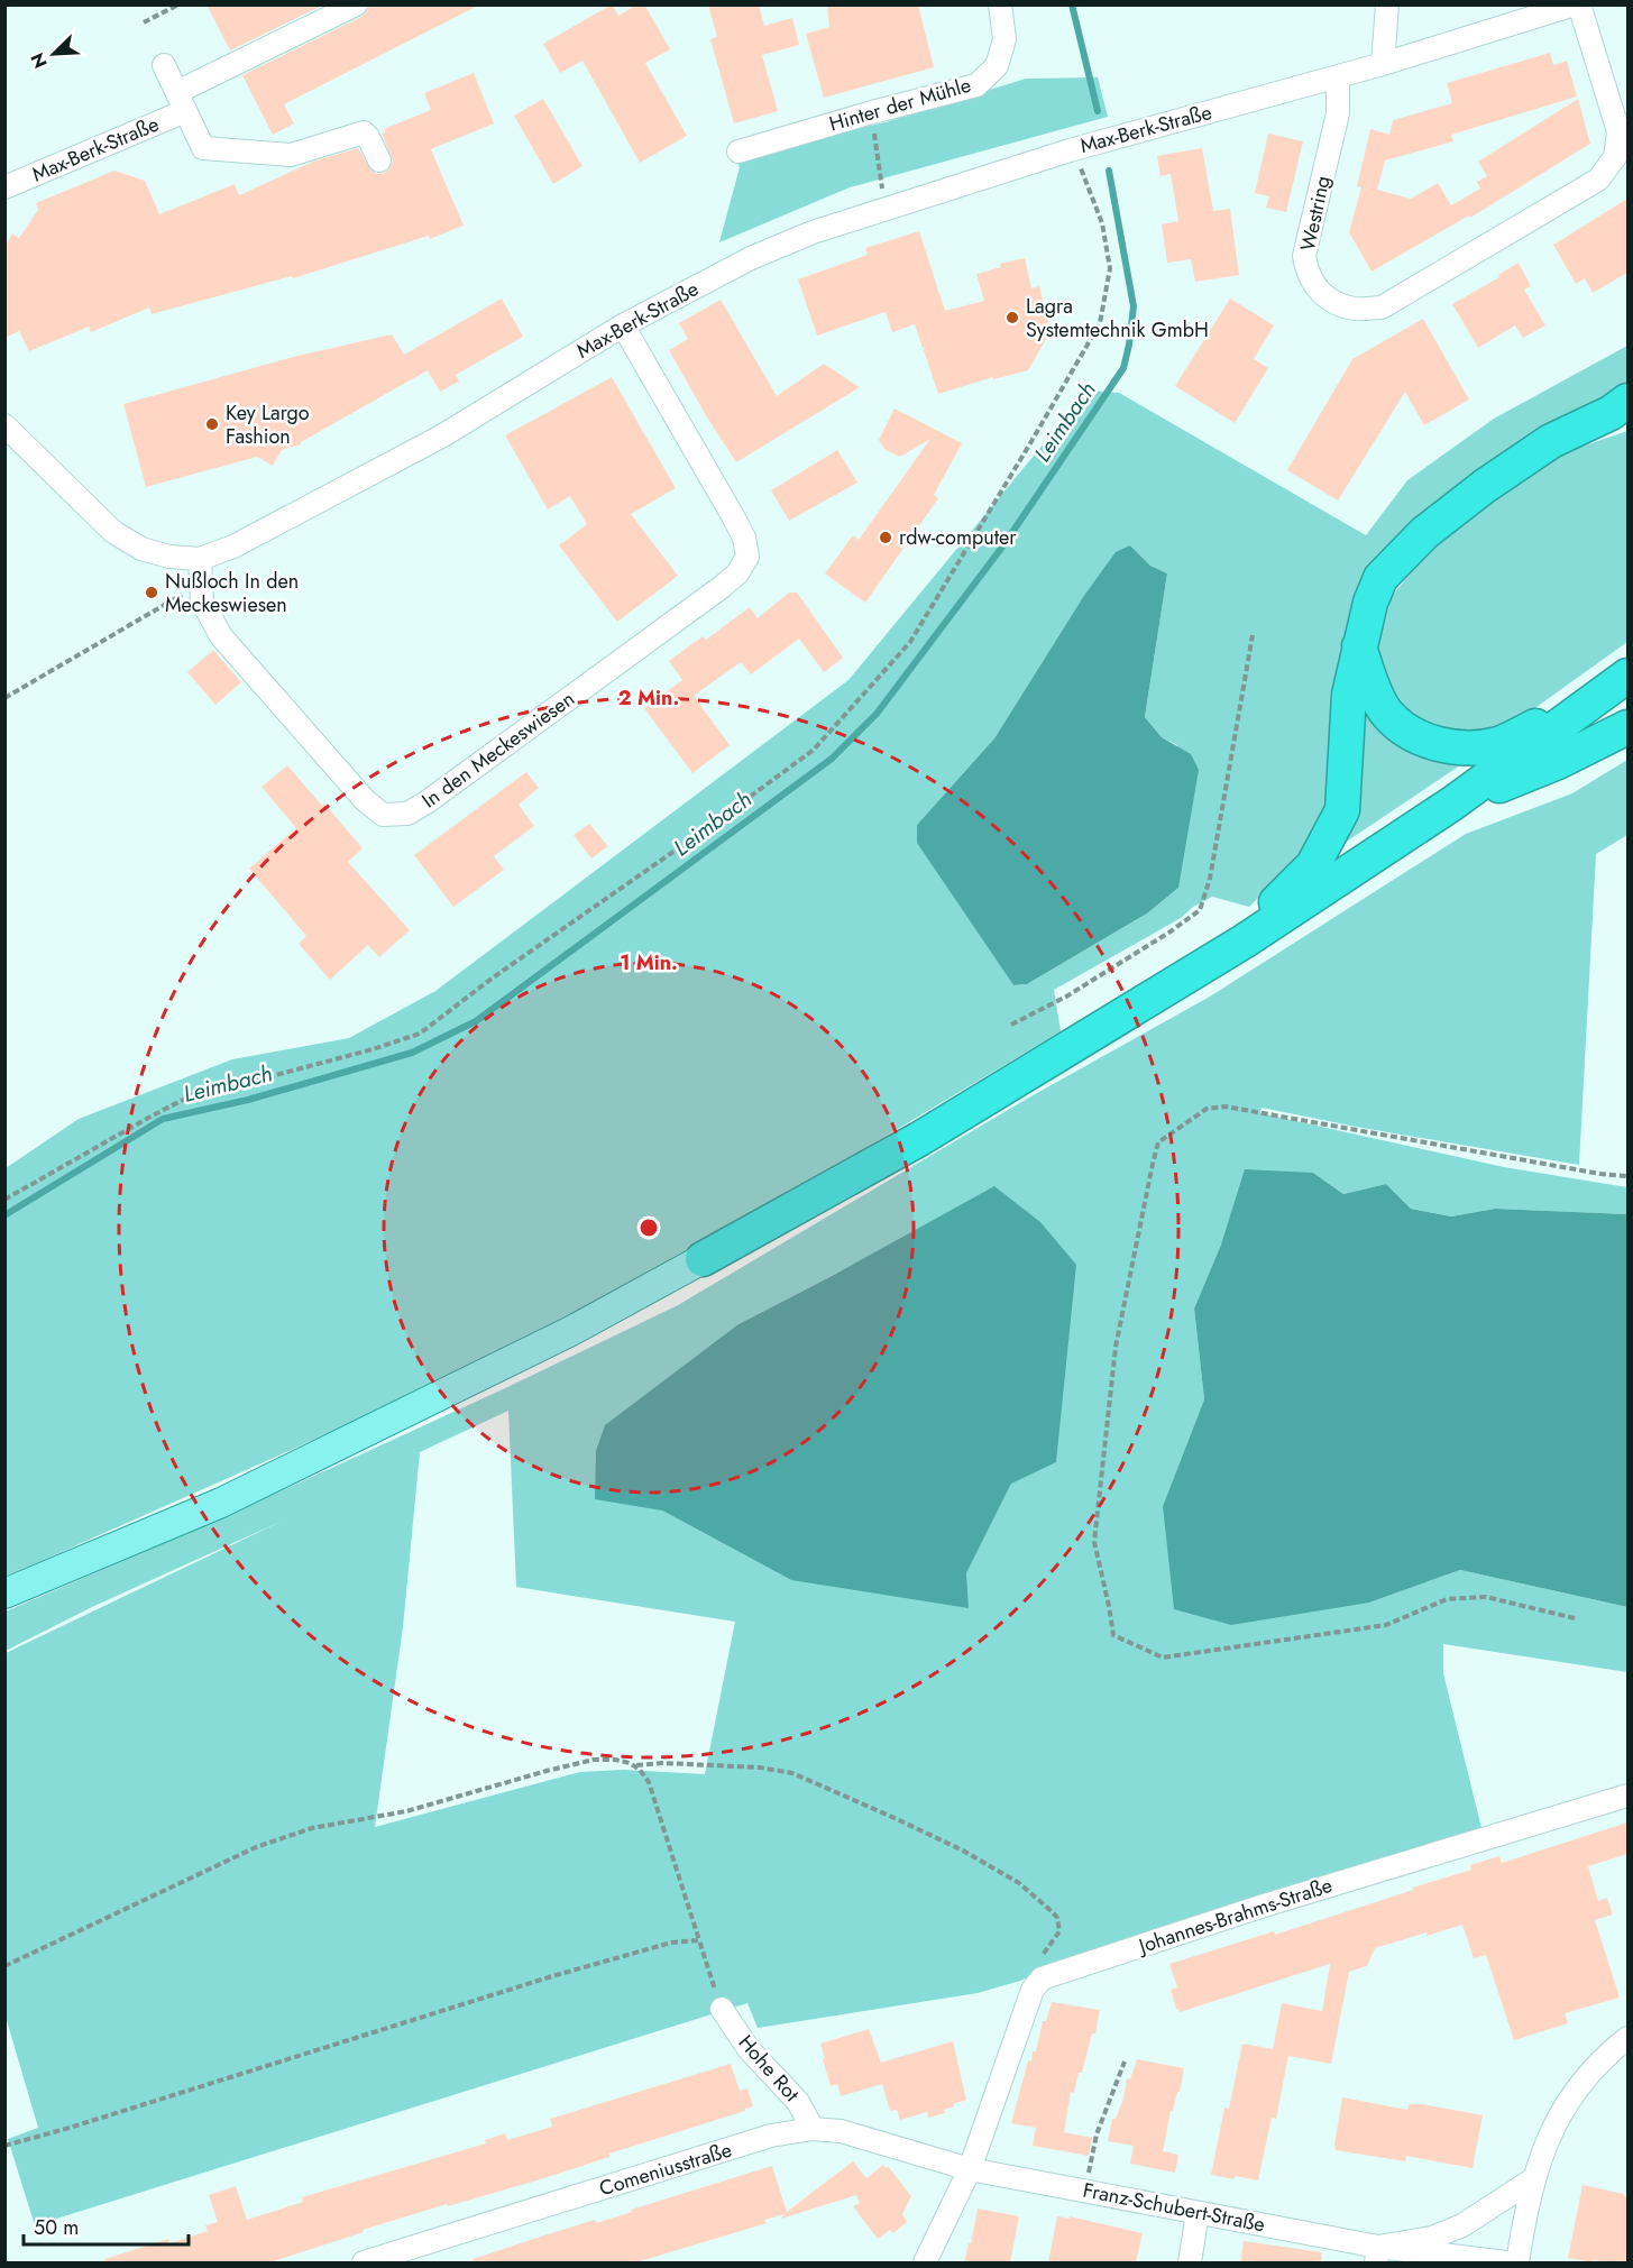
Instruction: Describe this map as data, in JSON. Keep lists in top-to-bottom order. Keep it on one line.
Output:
{"streets":{"street":["Hinter der Mühle","Max-Berk-Straße","Westring","In den Meckeswiesen","Johannes-Brahms-Straße","Hohe Rot","Comeniusstraße","Franz-Schubert-Straße"]},"crossings":[["Max-Berk-Straße","Westring"],["Max-Berk-Straße","In den Meckeswiesen"],["Hohe Rot","Comeniusstraße"],["Comeniusstraße","Franz-Schubert-Straße"]],"water":["Leimbach"],"places":["Lagra Systemtechnik GmbH","Key Largo Fashion","rdw-computer","Nußloch In den Meckeswiesen"],"scale_bar":"50 m","north":"bottom left","rings":["2 Min.","1 Min."]}
